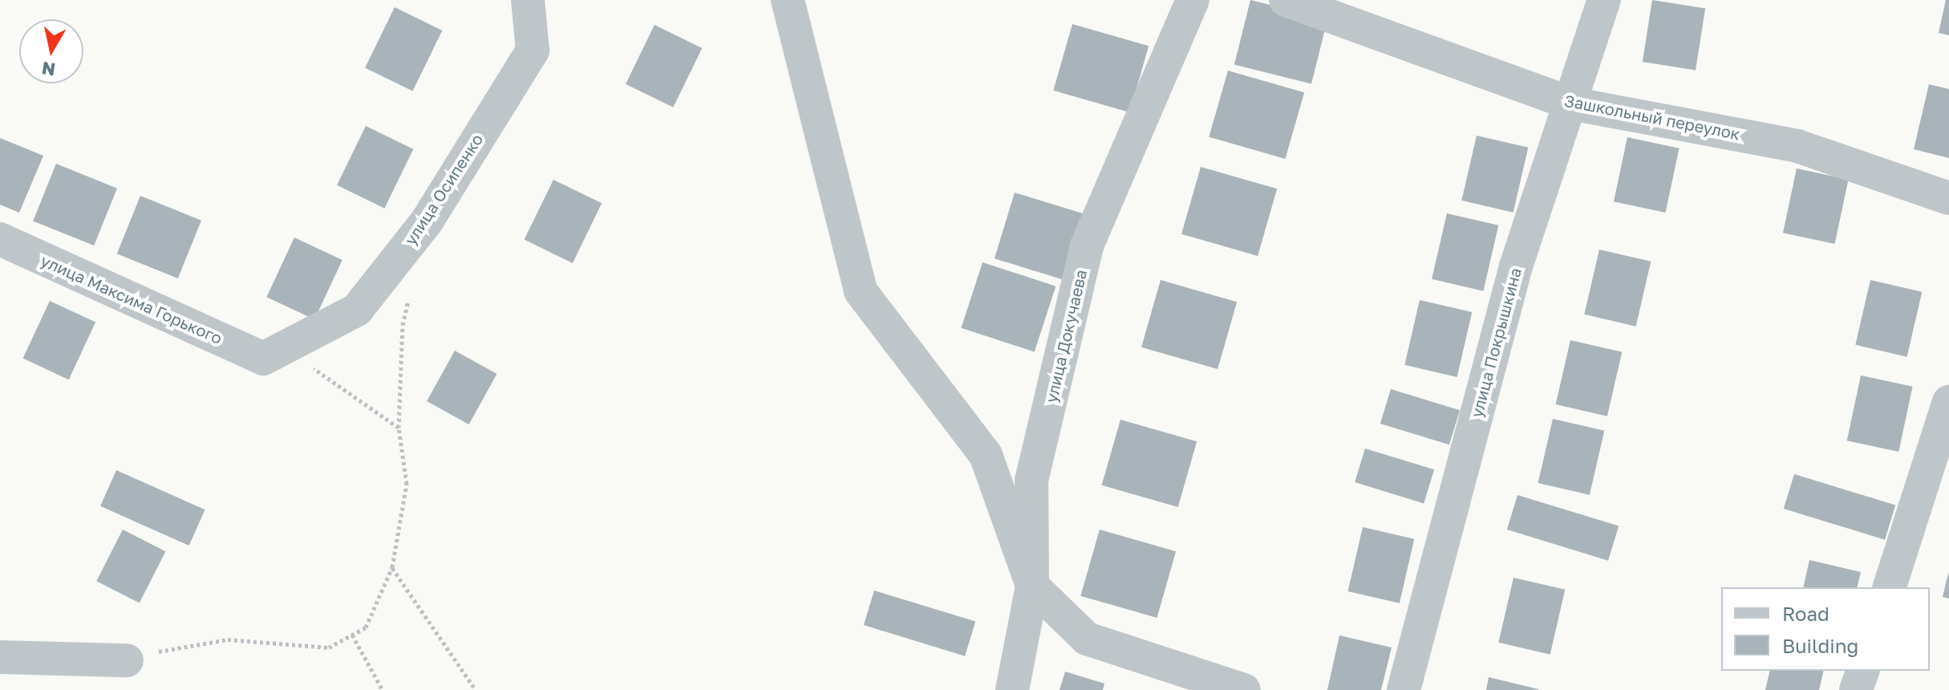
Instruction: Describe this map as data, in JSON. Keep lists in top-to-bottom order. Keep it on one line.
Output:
{"streets":{"street":["Зашкольный переулок","улица Осипенко","улица Максима Горького","улица Докучаева","улица Покрышкина"]},"crossings":[["Зашкольный переулок","улица Покрышкина"],["улица Осипенко","улица Максима Горького"]],"legend":["Road","Building"],"north":"bottom"}
